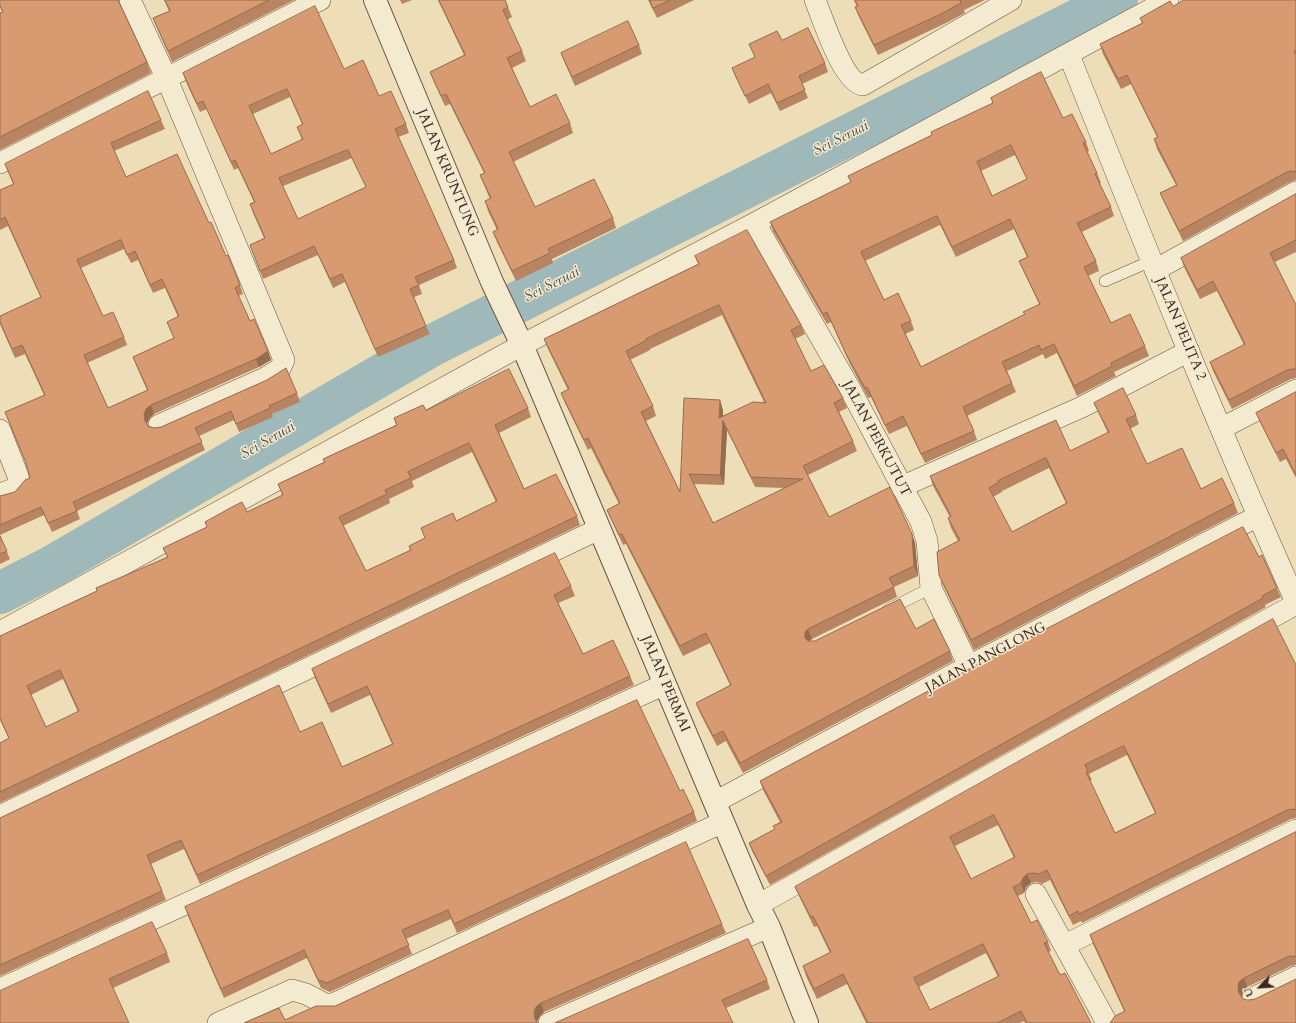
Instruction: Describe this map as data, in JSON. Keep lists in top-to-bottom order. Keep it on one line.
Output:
{"streets":{"street":["JALAN KRUNTUNG","JALAN PELITA 2","JALAN PERKUTUT","JALAN PANGLONG","JALAN PERMAI"]},"crossings":[["JALAN KRUNTUNG","JALAN PERMAI"],["JALAN PELITA 2","JALAN PANGLONG"],["JALAN PERKUTUT","JALAN PANGLONG"],["JALAN PANGLONG","JALAN PERMAI"]],"water":["Sei Seruai"],"north":"bottom left"}
